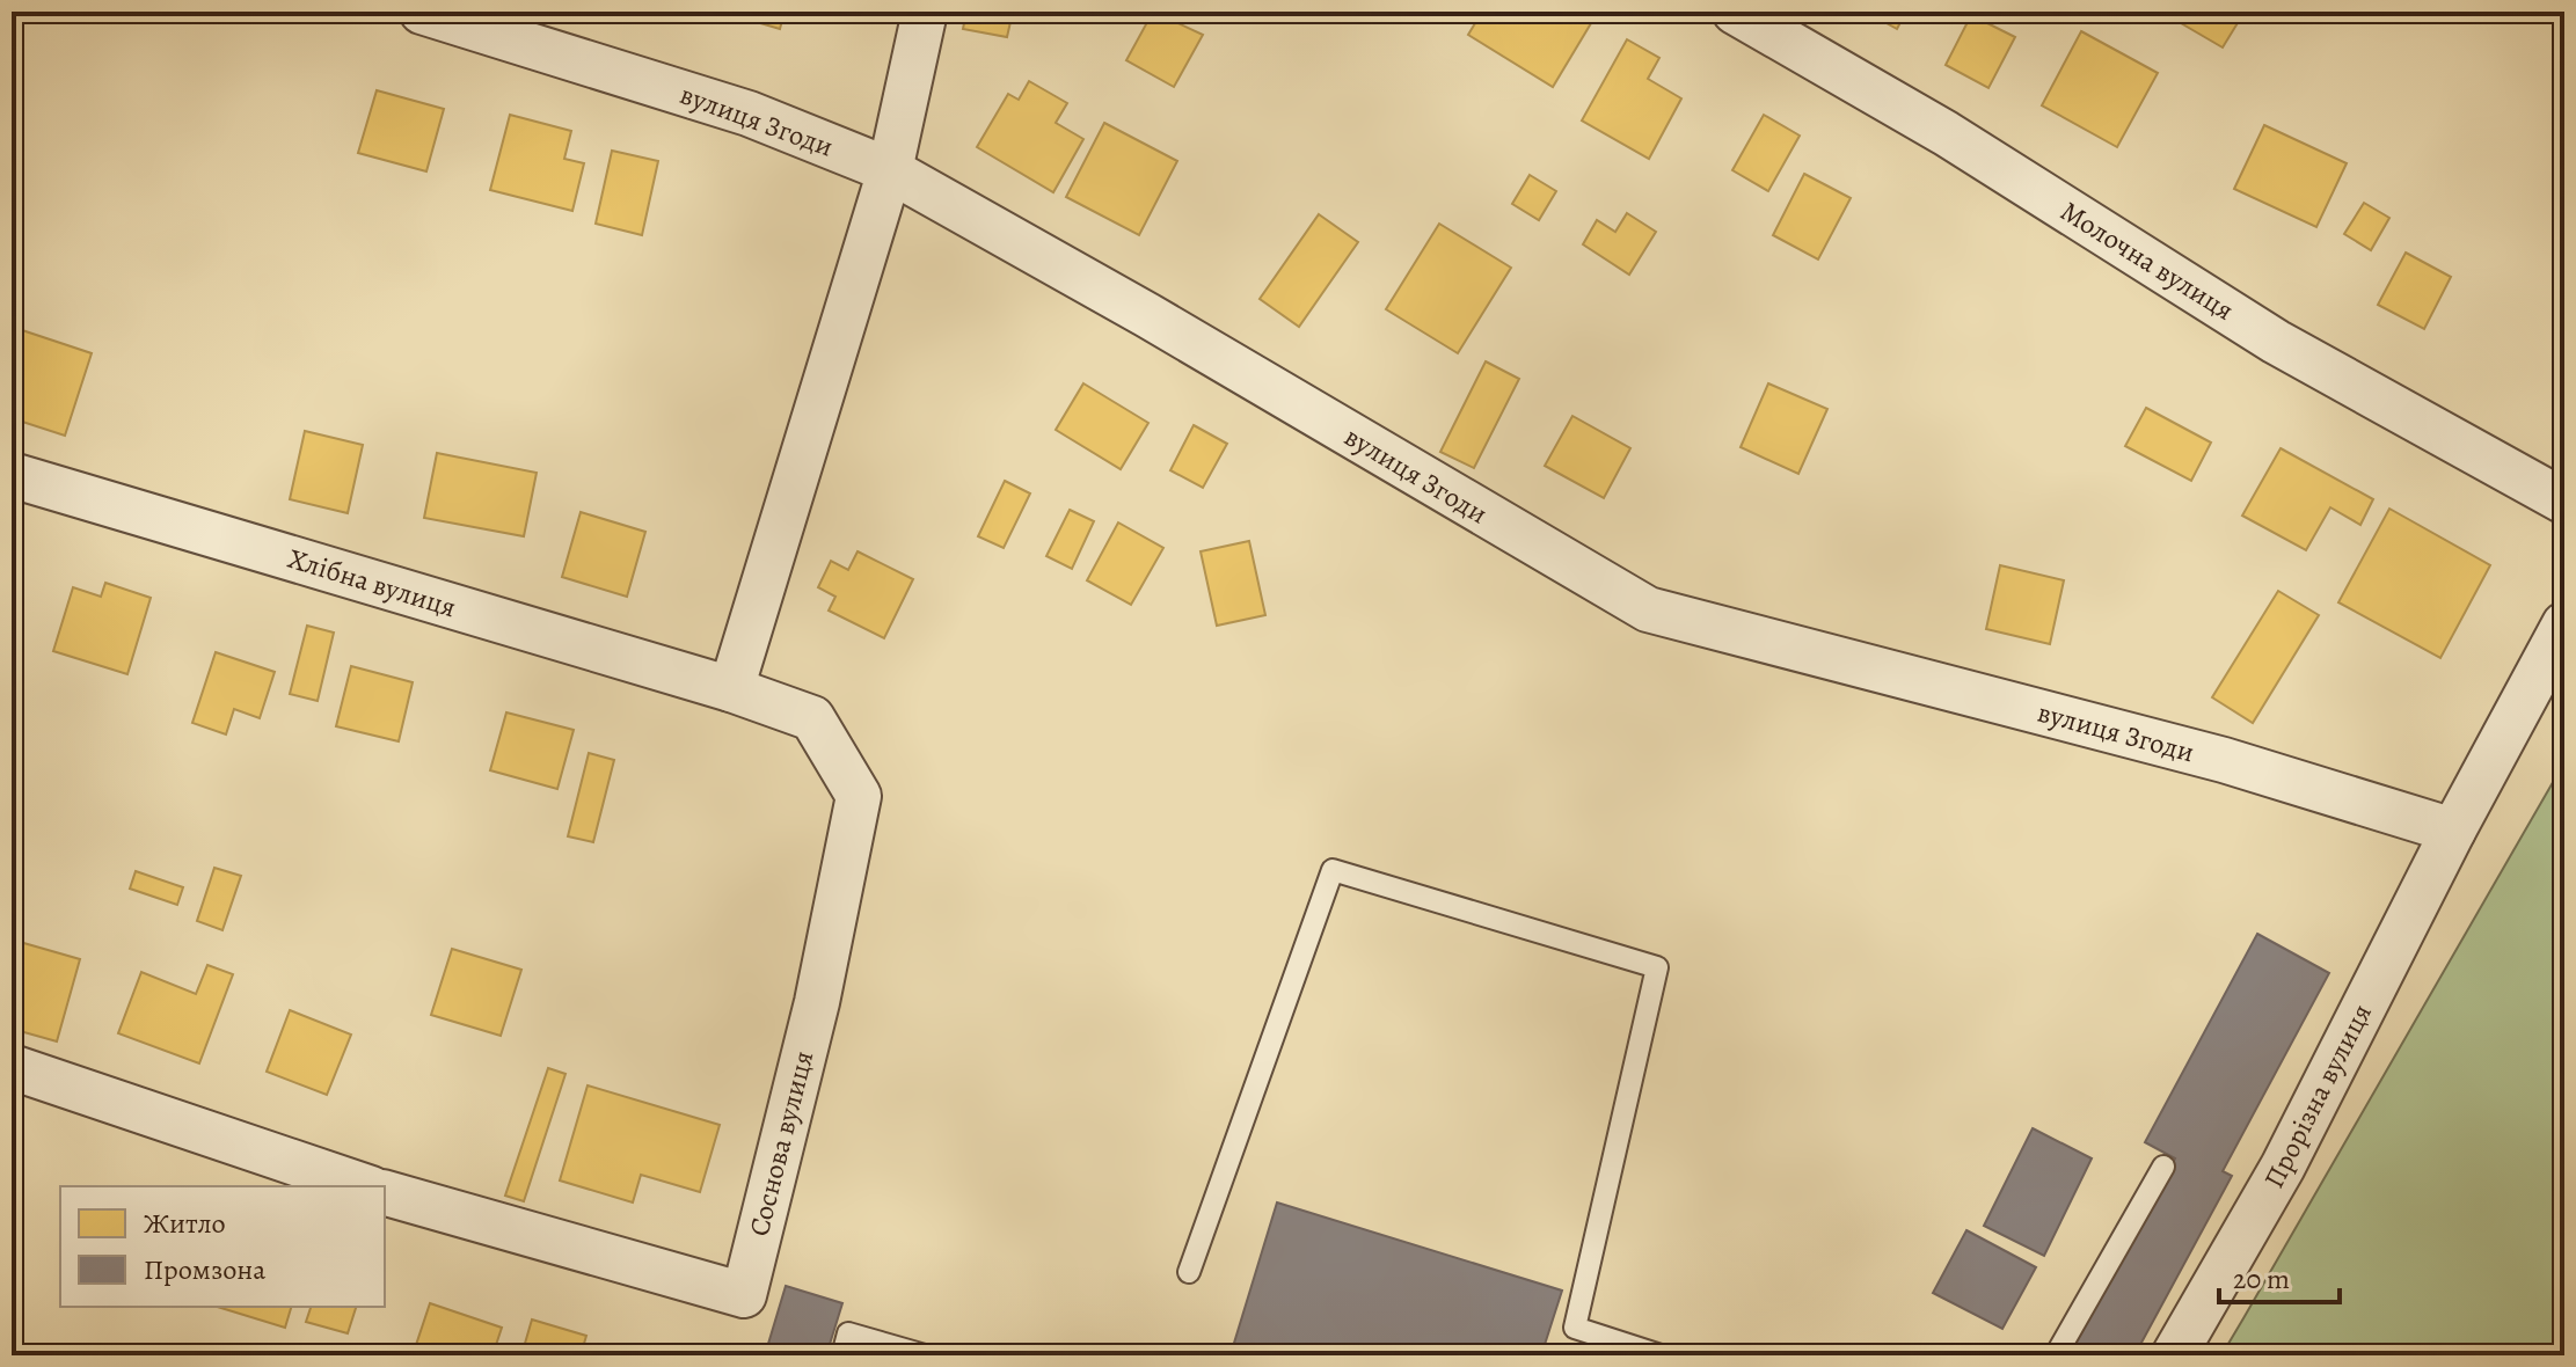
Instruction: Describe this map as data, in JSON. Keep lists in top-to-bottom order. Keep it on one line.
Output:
{"streets":{"street":["вулиця Згоди","Молочна вулиця","Хлібна вулиця","Прорізна вулиця","Соснова вулиця"]},"crossings":[["вулиця Згоди","Прорізна вулиця"],["Хлібна вулиця","Соснова вулиця"]],"legend":["Житло","Промзона"],"scale_bar":"20 m"}
